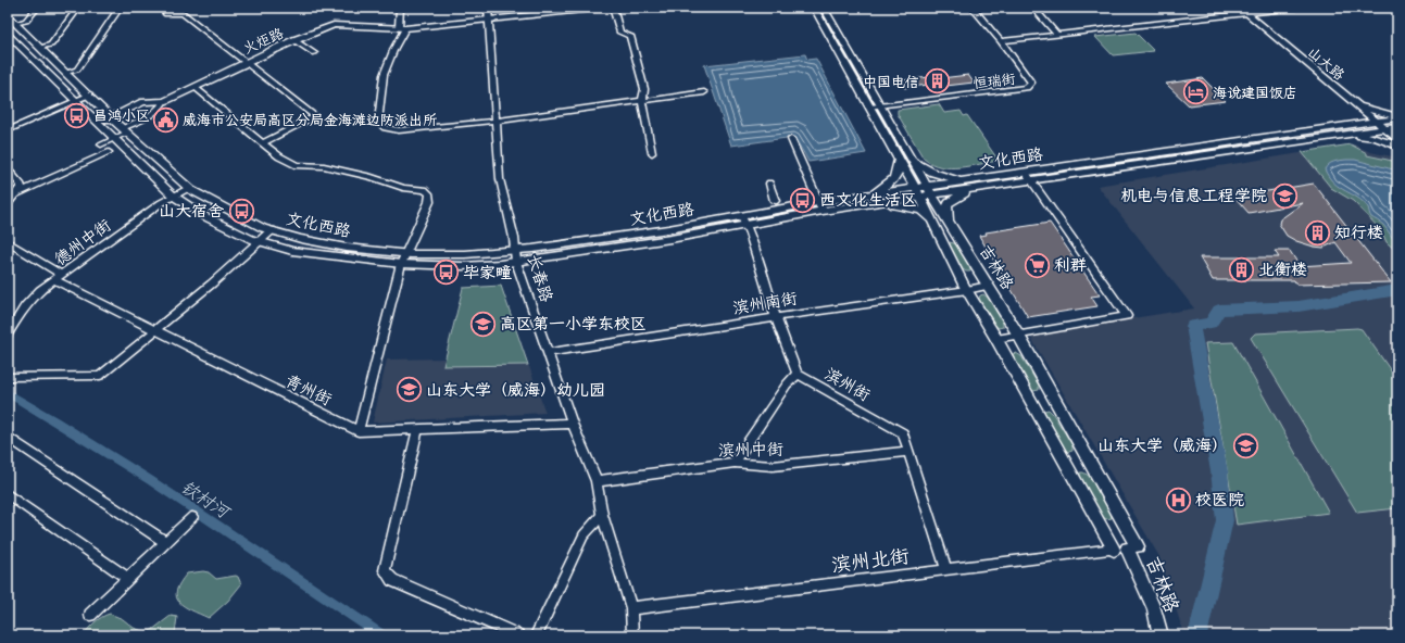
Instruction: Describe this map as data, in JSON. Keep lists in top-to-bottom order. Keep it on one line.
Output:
{"streets":{"main road":["火炬路","山大路","文化西路","吉林路"],"street":["恒瑞街","德州中街","长春路","滨州南街","滨州街","青州街","滨州中街","滨州北街"]},"crossings":[["火炬路","文化西路"],["火炬路","长春路"],["山大路","文化西路"],["恒瑞街","吉林路"],["文化西路","德州中街"],["文化西路","吉林路"],["文化西路","长春路"],["德州中街","青州街"],["吉林路","滨州南街"],["吉林路","滨州北街"],["长春路","滨州南街"],["长春路","青州街"],["长春路","滨州中街"],["长春路","滨州北街"],["滨州街","滨州中街"],["滨州街","滨州北街"]],"water":["钦村河"],"places":{"building":["中国电信","知行楼","北衡楼"],"hotel":["海说建国饭店"],"bus stop":["昌鸿小区","西文化生活区","山大宿舍","毕家疃"],"public building":["威海市公安局高区分局金海滩边防派出所"],"school or university":["机电与信息工程学院","高区第一小学东校区","山东大学（威海）幼儿园","山东大学（威海）"],"supermarket":["利群"],"hospital":["校医院"]}}
